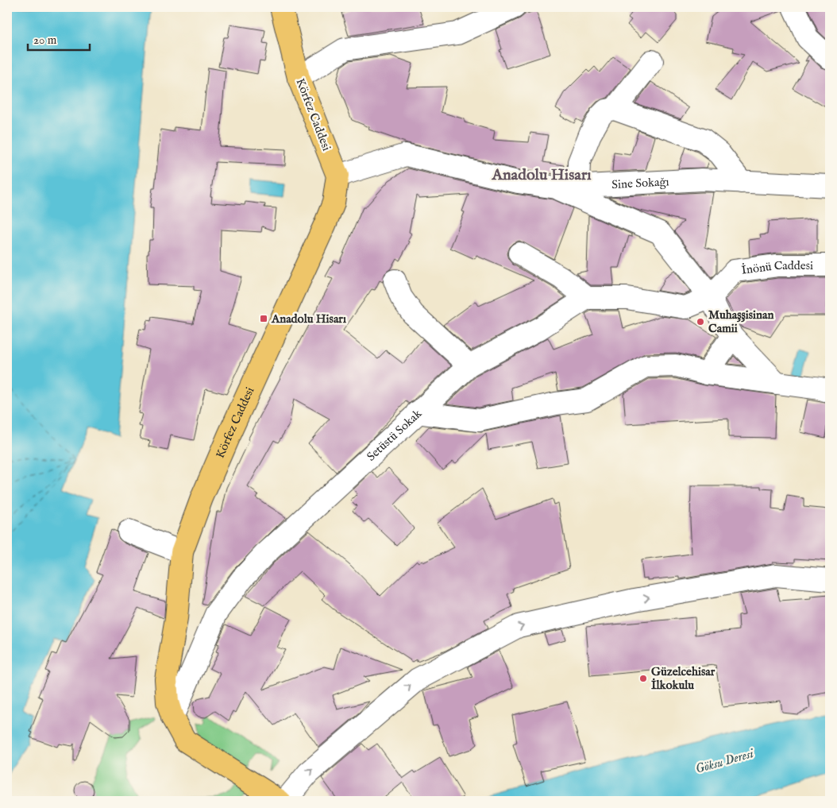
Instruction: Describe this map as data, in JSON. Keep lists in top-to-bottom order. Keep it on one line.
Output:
{"streets":{"main road":["Körfez Caddesi"],"street":["Sine Sokağı","İnönü Caddesi","Setüstü Sokak"]},"crossings":[["Körfez Caddesi","Sine Sokağı"],["Körfez Caddesi","Setüstü Sokak"]],"districts":["Anadolu Hisarı"],"water":["Göksu Deresi"],"places":{"transit":["Anadolu Hisarı"],"other":["Muhaşşisinan Camii","Güzelcehisar İlkokulu"]},"scale_bar":"20 m"}
